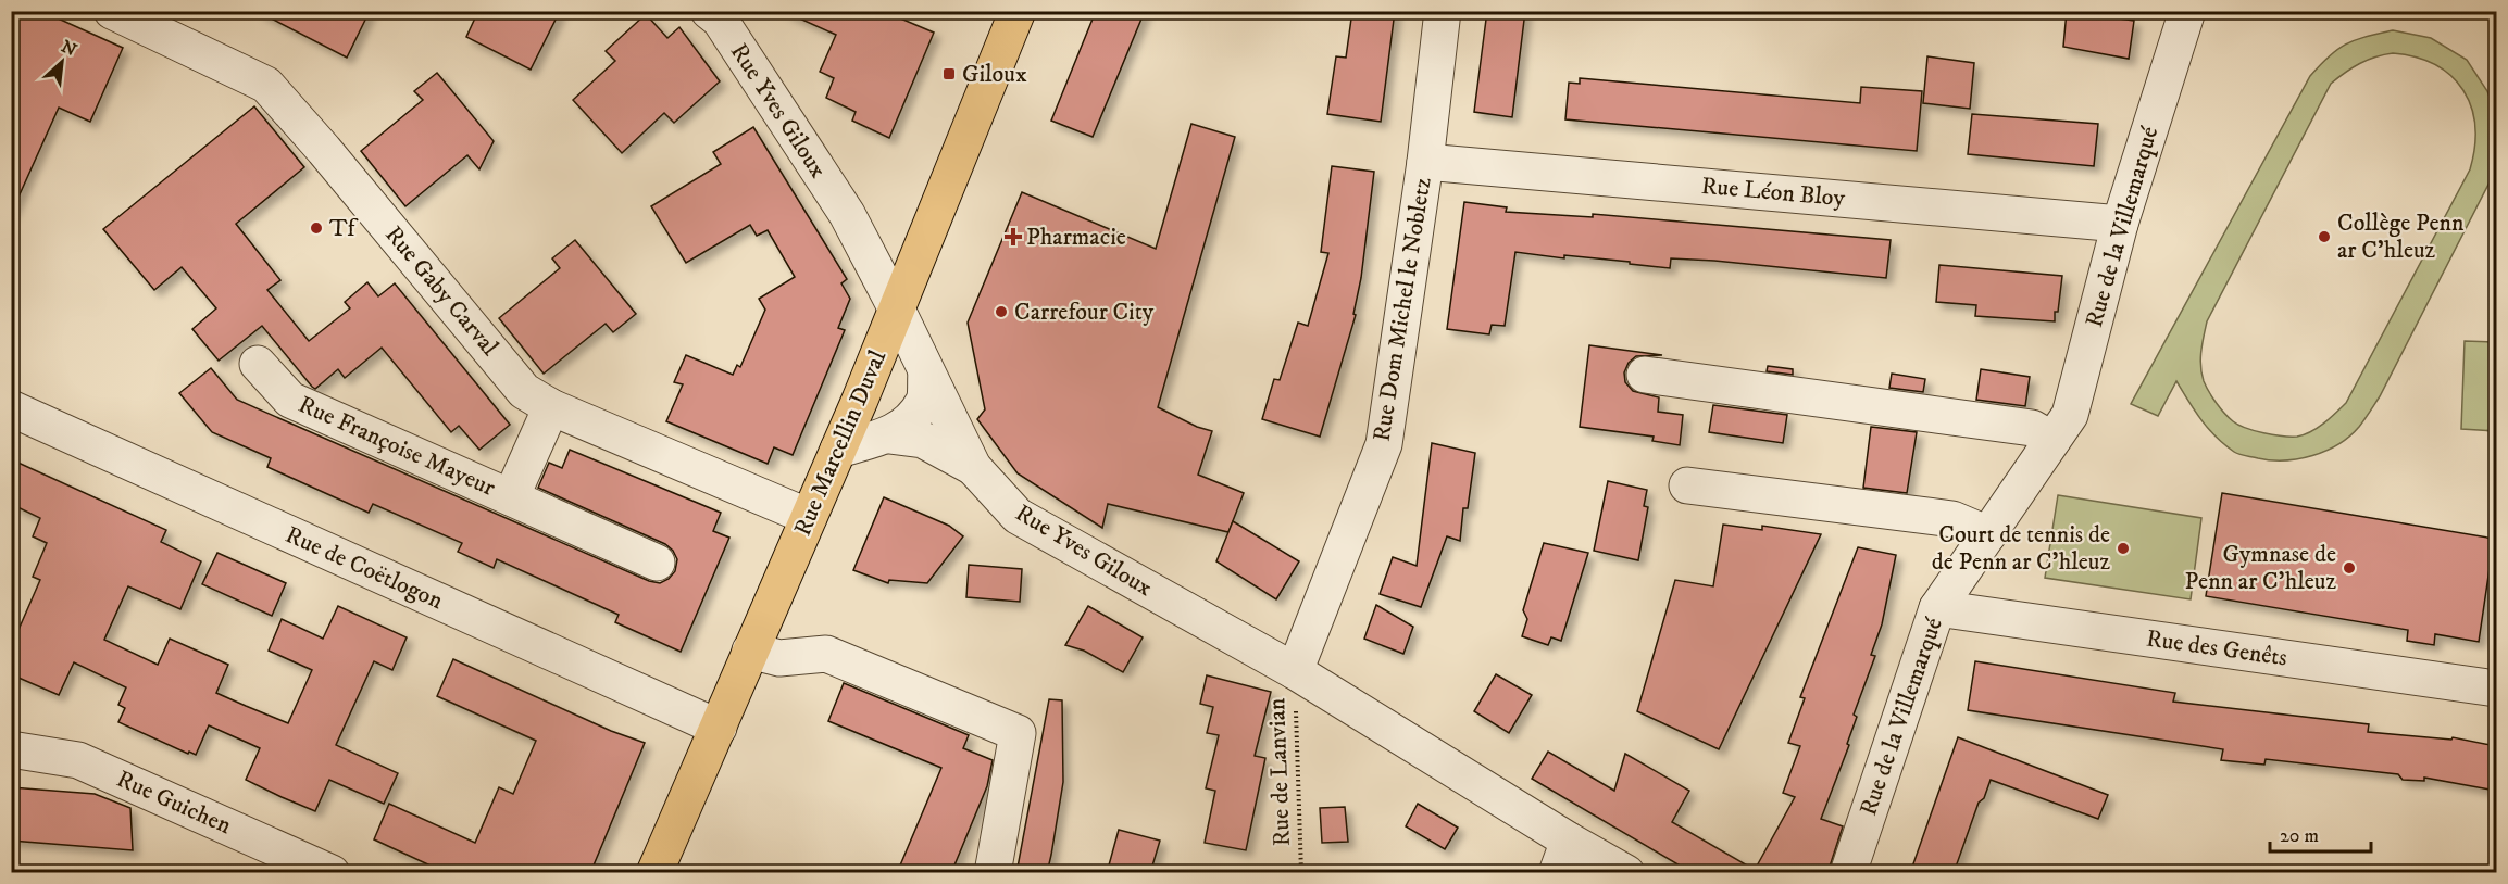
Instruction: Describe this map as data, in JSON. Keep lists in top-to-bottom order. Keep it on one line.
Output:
{"streets":{"main road":["Rue Marcellin Duval"],"street":["Rue Yves Giloux","Rue Léon Bloy","Rue de la Villemarqué","Rue Gaby Carval","Rue Dom Michel le Nobletz","Rue Françoise Mayeur","Rue de Coëtlogon","Rue des Genêts","Rue Guichen"],"path":["Rue de Lanvian"]},"crossings":[["Rue Yves Giloux","Rue Dom Michel le Nobletz"],["Rue Yves Giloux","Rue Marcellin Duval"],["Rue Yves Giloux","Rue de Lanvian"],["Rue Léon Bloy","Rue de la Villemarqué"],["Rue Léon Bloy","Rue Dom Michel le Nobletz"],["Rue de la Villemarqué","Rue des Genêts"],["Rue Gaby Carval","Rue Marcellin Duval"],["Rue Gaby Carval","Rue Françoise Mayeur"],["Rue Dom Michel le Nobletz","Rue de Lanvian"],["Rue Marcellin Duval","Rue de Coëtlogon"]],"places":{"transit":["Giloux"],"other":["Tf","Collège Penn ar C'hleuz","Carrefour City","Court de tennis de de Penn ar C'hleuz","Gymnase de Penn ar C'hleuz"],"health":["Pharmacie"]},"scale_bar":"20 m","north":"top right"}
